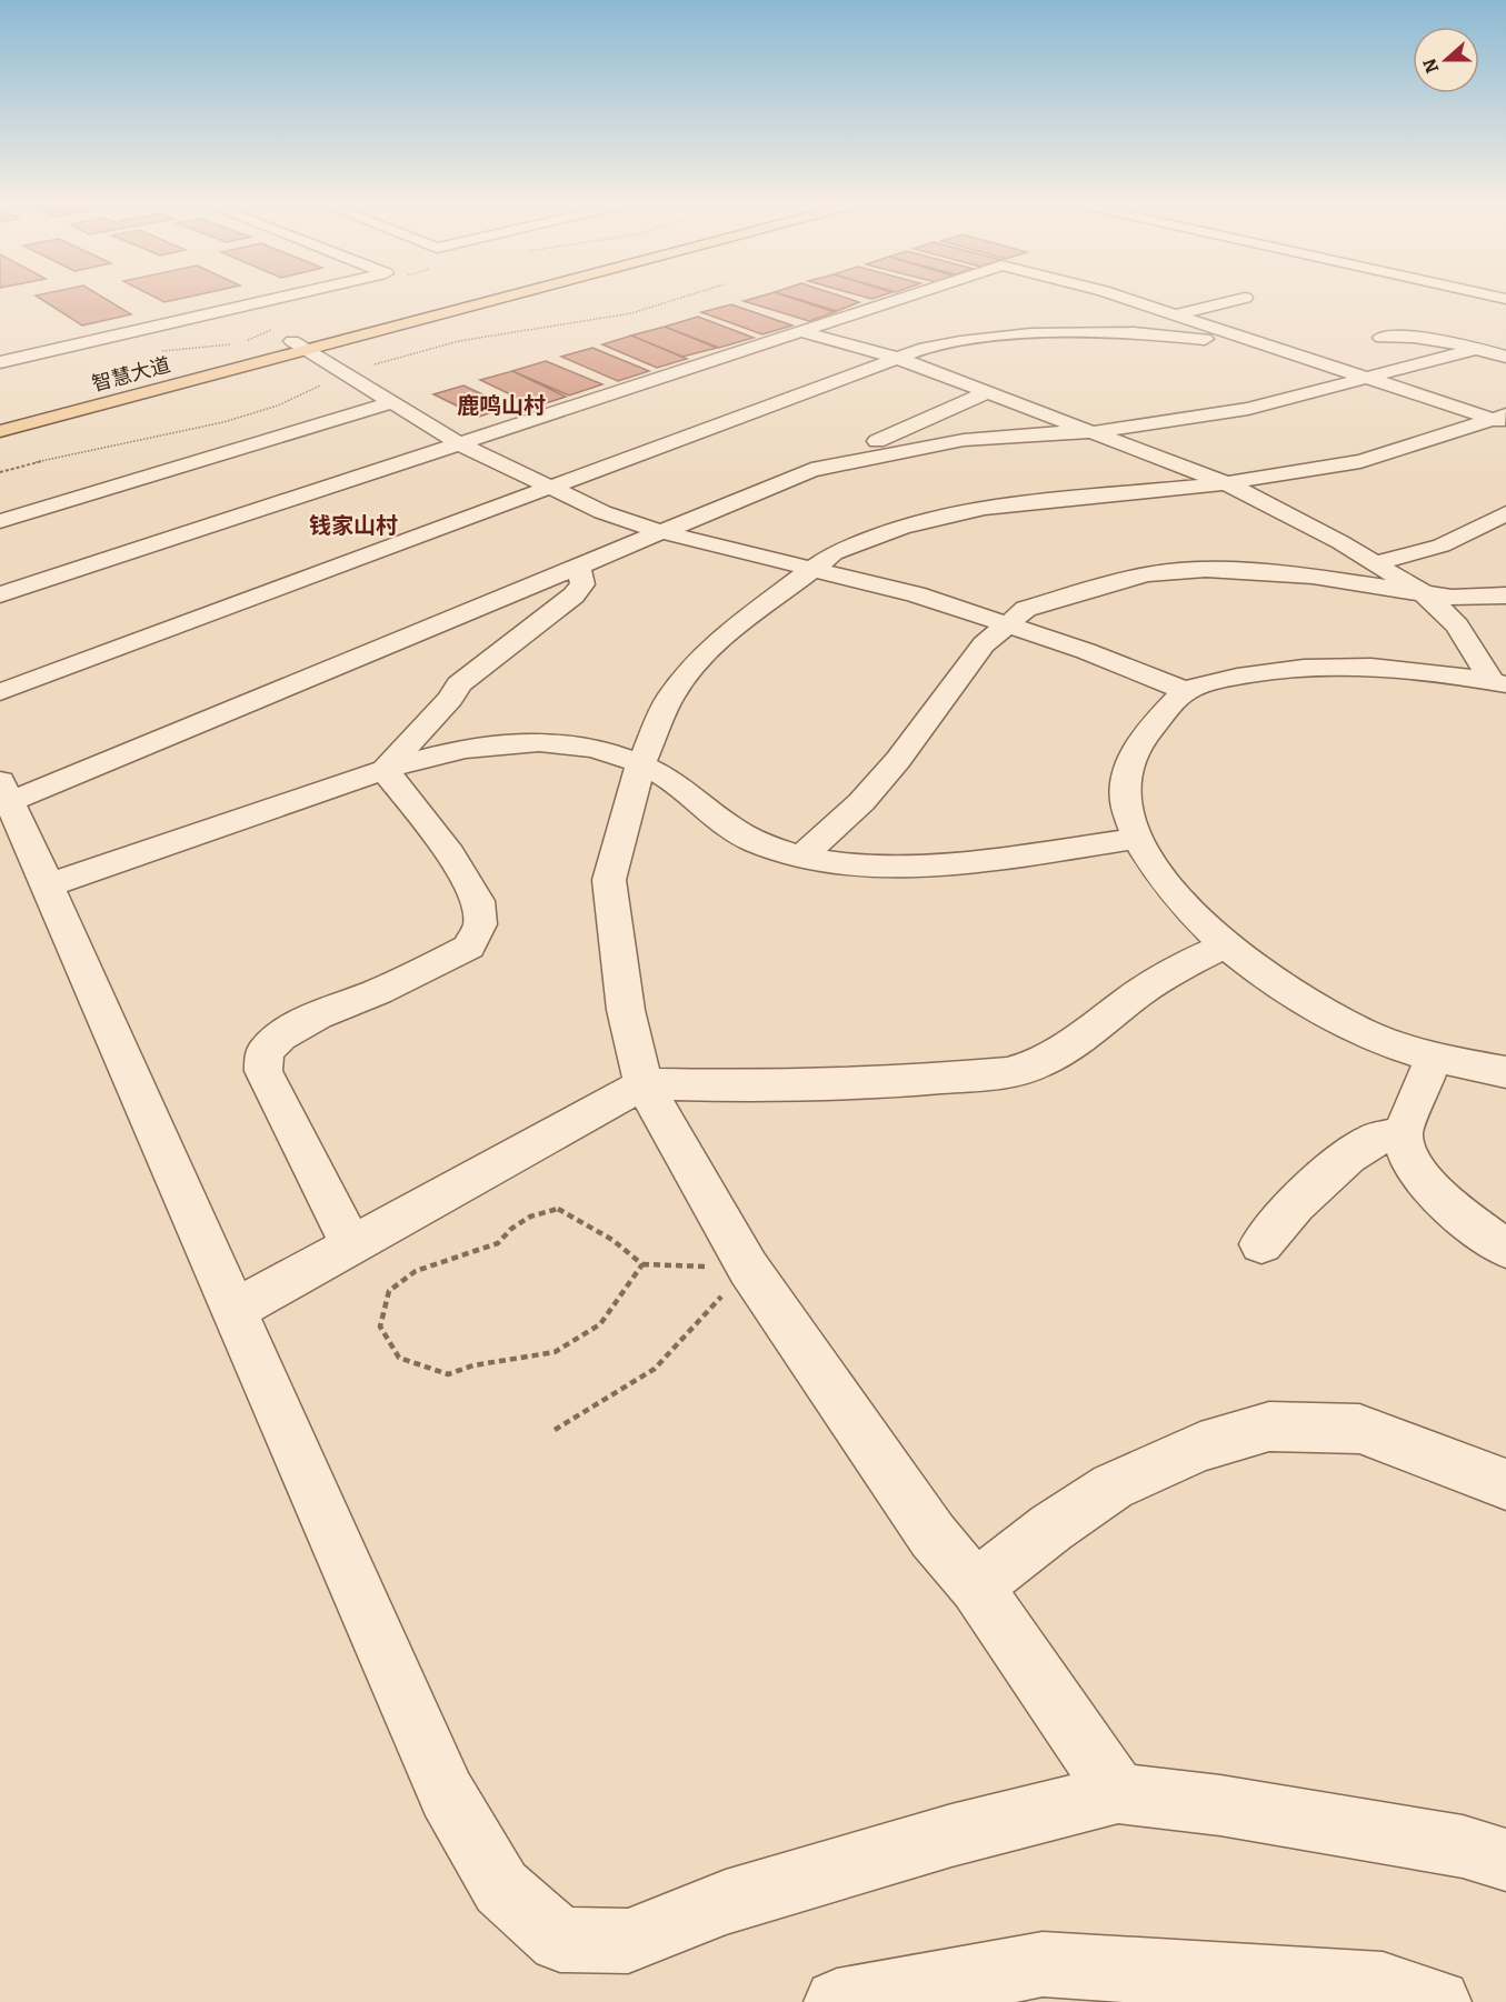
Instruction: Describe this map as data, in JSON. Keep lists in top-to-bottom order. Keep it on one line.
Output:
{"streets":{"main road":["智慧大道"]},"districts":["鹿鸣山村","钱家山村"],"north":"left"}
